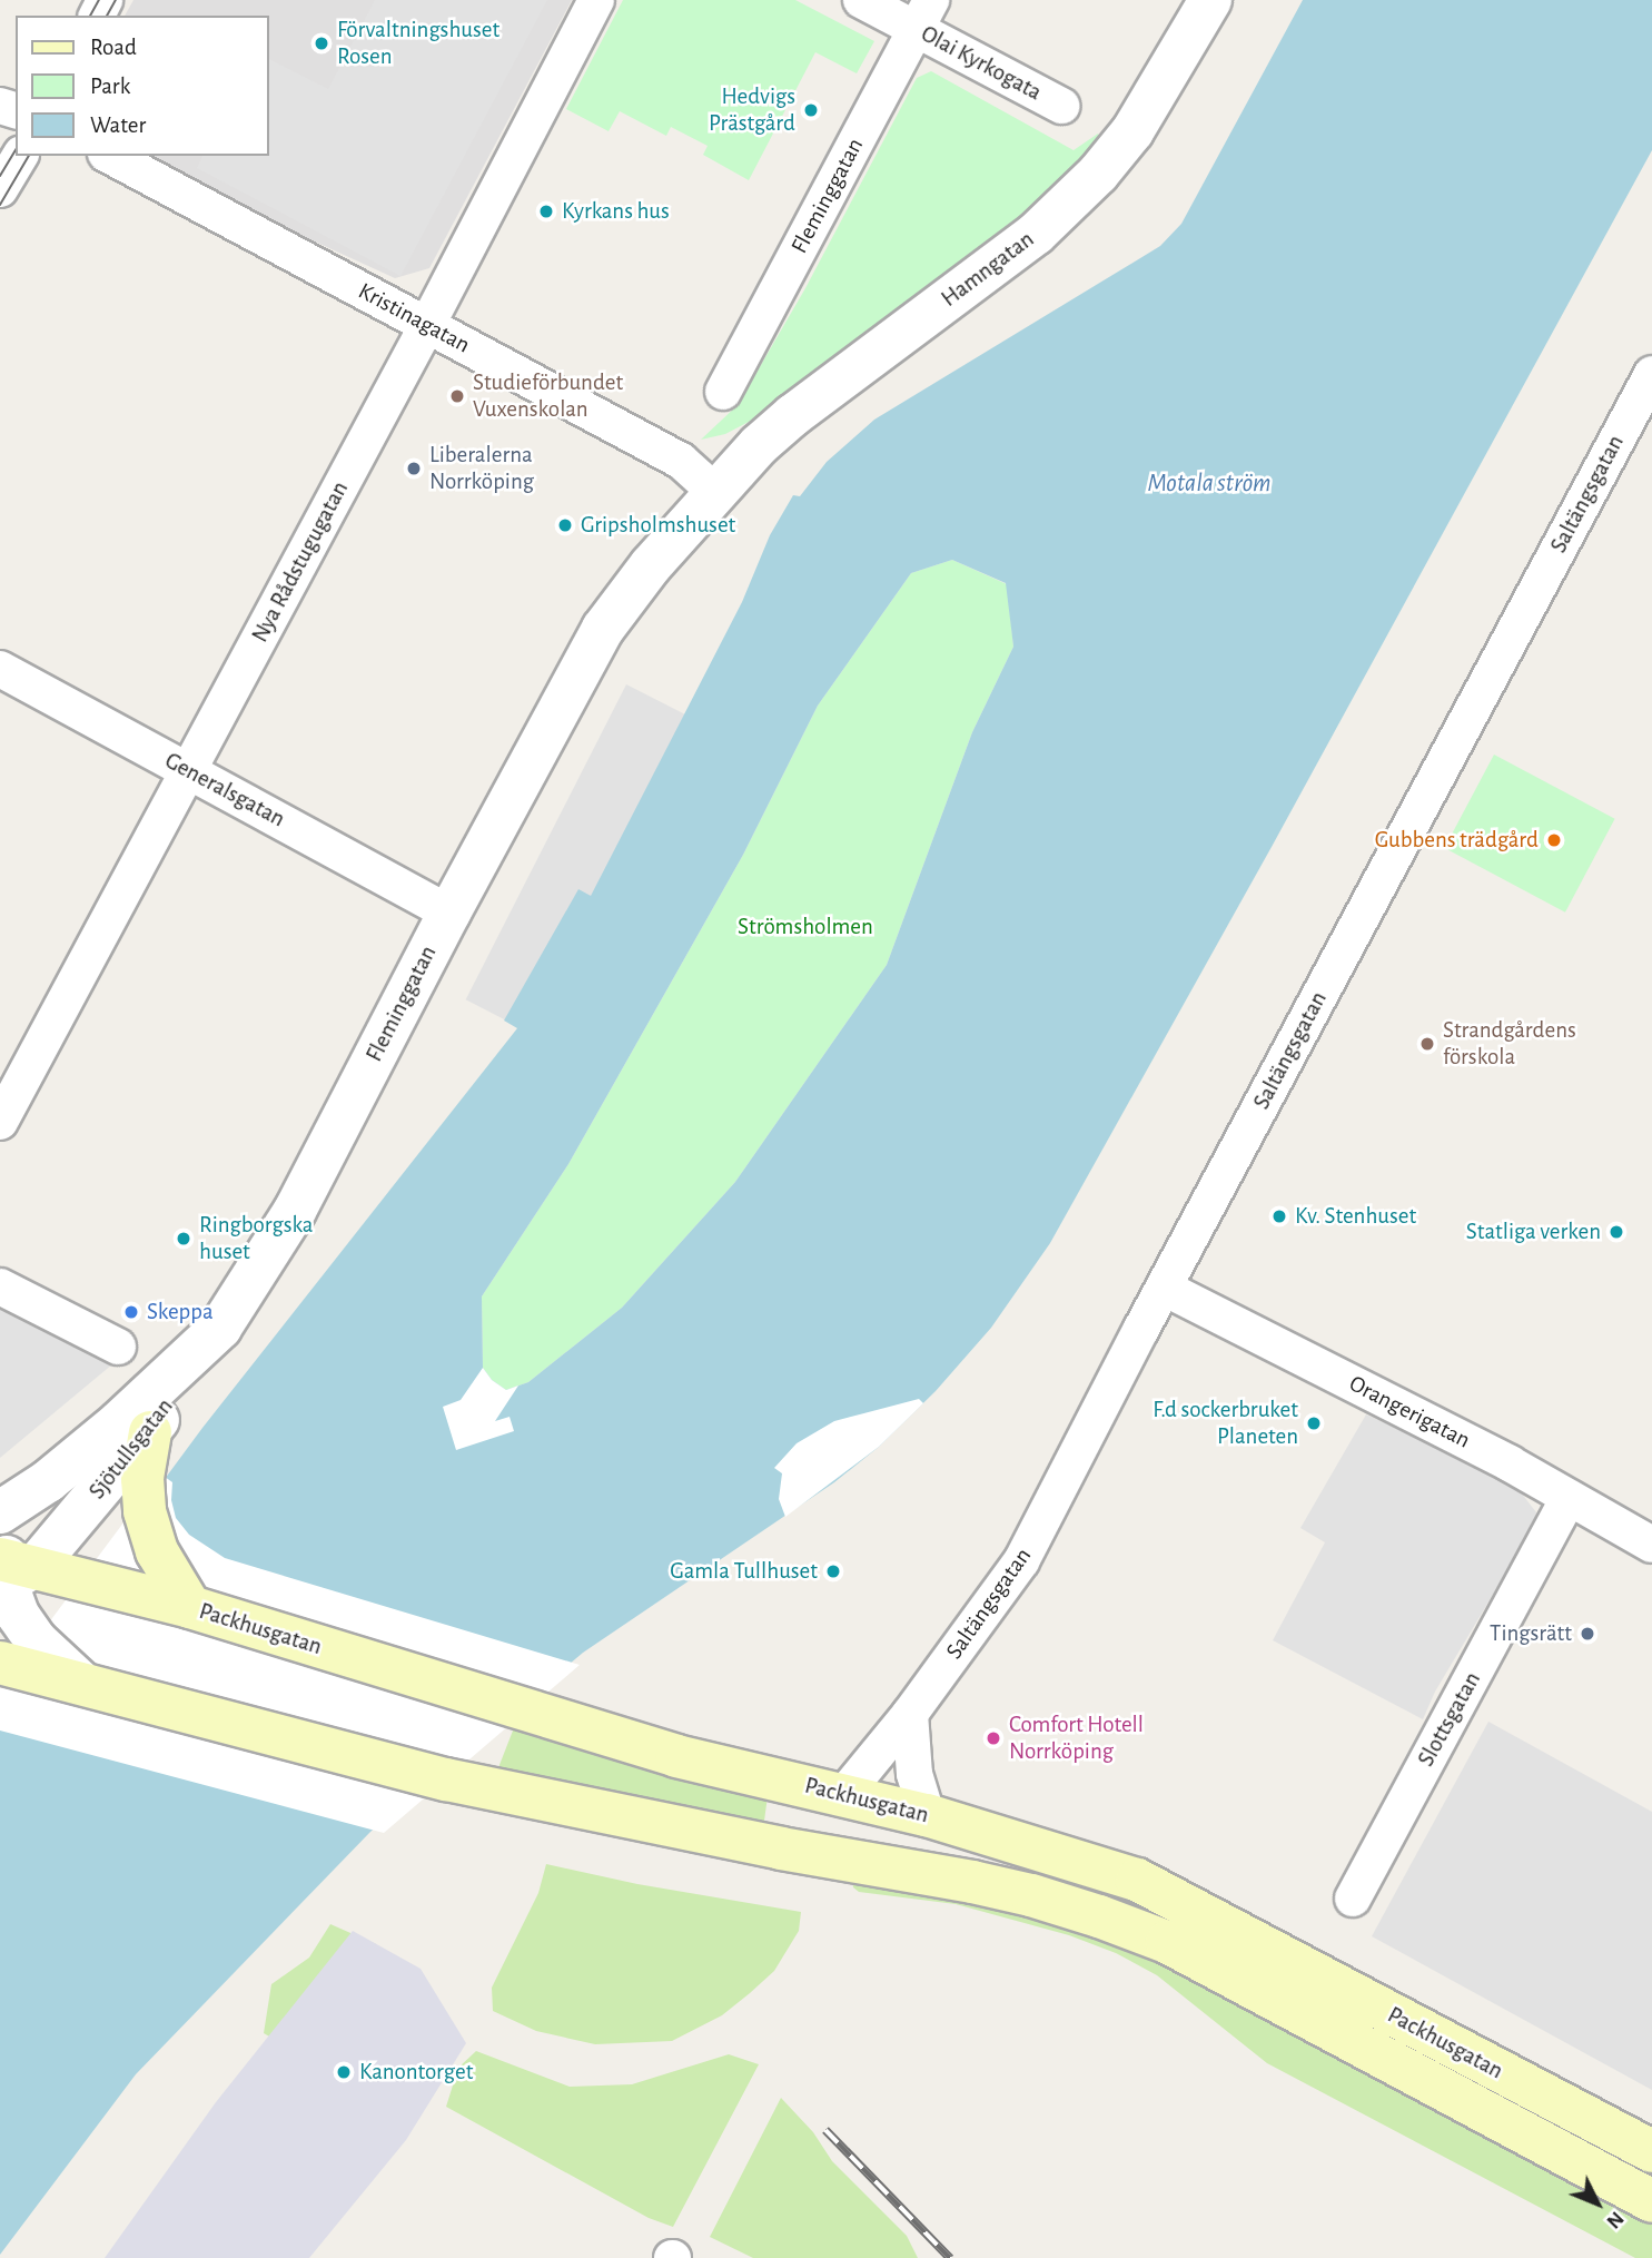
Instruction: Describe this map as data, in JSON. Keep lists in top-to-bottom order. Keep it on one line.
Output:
{"streets":{"main road":["Packhusgatan"],"street":["Olai Kyrkogata","Fleminggatan","Hamngatan","Kristinagatan","Saltängsgatan","Nya Rådstugugatan","Generalsgatan","Orangerigatan","Sjötullsgatan","Slottsgatan"]},"crossings":[["Olai Kyrkogata","Fleminggatan"],["Fleminggatan","Hamngatan"],["Fleminggatan","Kristinagatan"],["Fleminggatan","Generalsgatan"],["Fleminggatan","Sjötullsgatan"],["Fleminggatan","Packhusgatan"],["Hamngatan","Kristinagatan"],["Kristinagatan","Nya Rådstugugatan"],["Saltängsgatan","Orangerigatan"],["Saltängsgatan","Packhusgatan"],["Nya Rådstugugatan","Generalsgatan"],["Orangerigatan","Slottsgatan"],["Sjötullsgatan","Packhusgatan"]],"water":["Motala ström"],"parks":["Strömsholmen"],"places":["Förvaltningshuset Rosen","Hedvigs Prästgård","Kyrkans hus","Studieförbundet Vuxenskolan","Liberalerna Norrköping","Gripsholmshuset","Gubbens trädgård","Strandgårdens förskola","Kv. Stenhuset","Statliga verken","Ringborgska huset","Skeppa","F.d sockerbruket Planeten","Gamla Tullhuset","Tingsrätt","Comfort Hotell Norrköping","Kanontorget"],"legend":["Road","Park","Water"],"north":"bottom right"}
